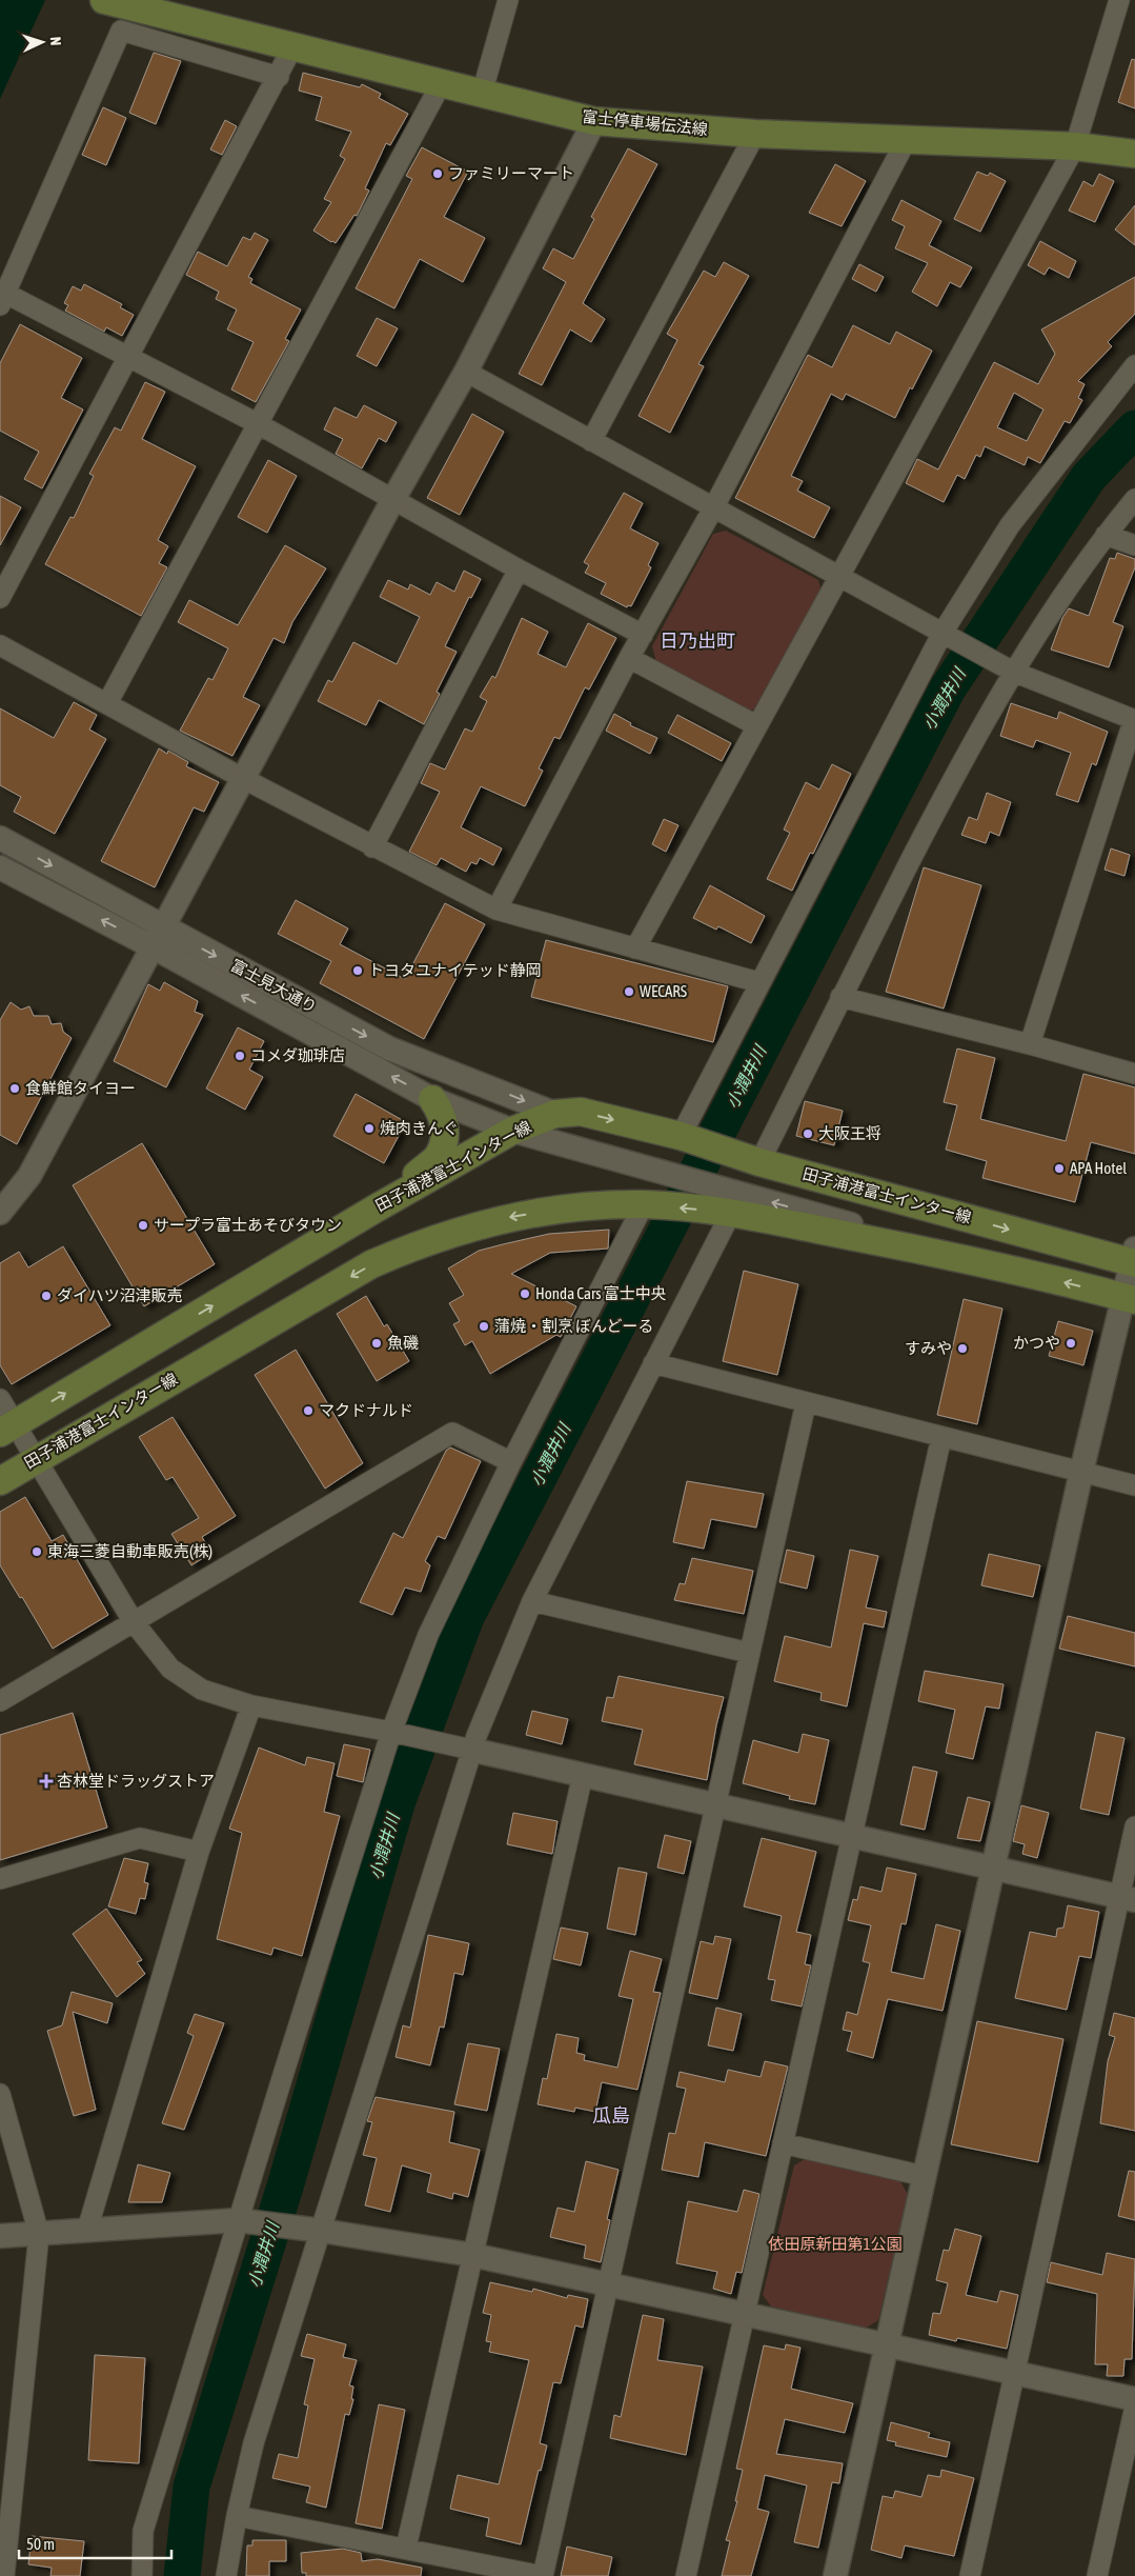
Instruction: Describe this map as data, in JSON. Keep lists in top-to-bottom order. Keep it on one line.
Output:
{"streets":{"main road":["富士停車場伝法線","田子浦港富士インター線"],"street":["富士見大通り"]},"crossings":[["富士見大通り","田子浦港富士インター線"]],"districts":["日乃出町","瓜島"],"water":["小潤井川"],"parks":["依田原新田第1公園"],"places":{"other":["ファミリーマート","トヨタユナイテッド静岡","WECARS","コメダ珈琲店","食鮮館タイヨー","焼肉きんぐ","大阪王将","APA Hotel","サープラ富士あそびタウン","Honda Cars 富士中央","ダイハツ沼津販売","蒲焼・割烹 ぼんどーる","魚磯","かつや","すみや","マクドナルド","東海三菱自動車販売(株)"],"health":["杏林堂ドラッグストア"]},"scale_bar":"50 m","north":"right"}
